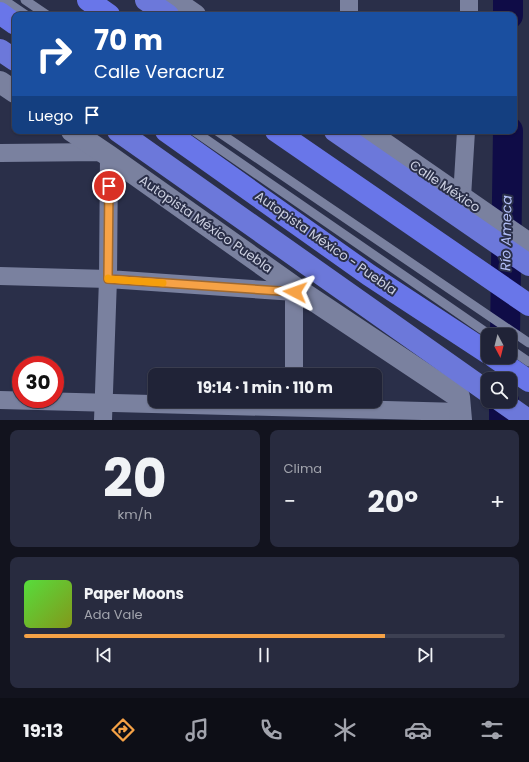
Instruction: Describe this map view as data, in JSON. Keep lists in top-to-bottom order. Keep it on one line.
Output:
{"streets":{"highway":["Autopista México Puebla","Autopista México - Puebla"],"street":["Calle México"]},"water":["Río Ameca"],"north":"bottom","page":{"turn":["70 m","Calle Veracruz"],"then":"Luego","limit":"30","trip":"19:14 · 1 min · 110 m","tile":[["20","km/h"],"Clima"],"heat":["−","20°","+"],"song":["Paper Moons","Ada Vale"],"tabs":"19:13"}}
